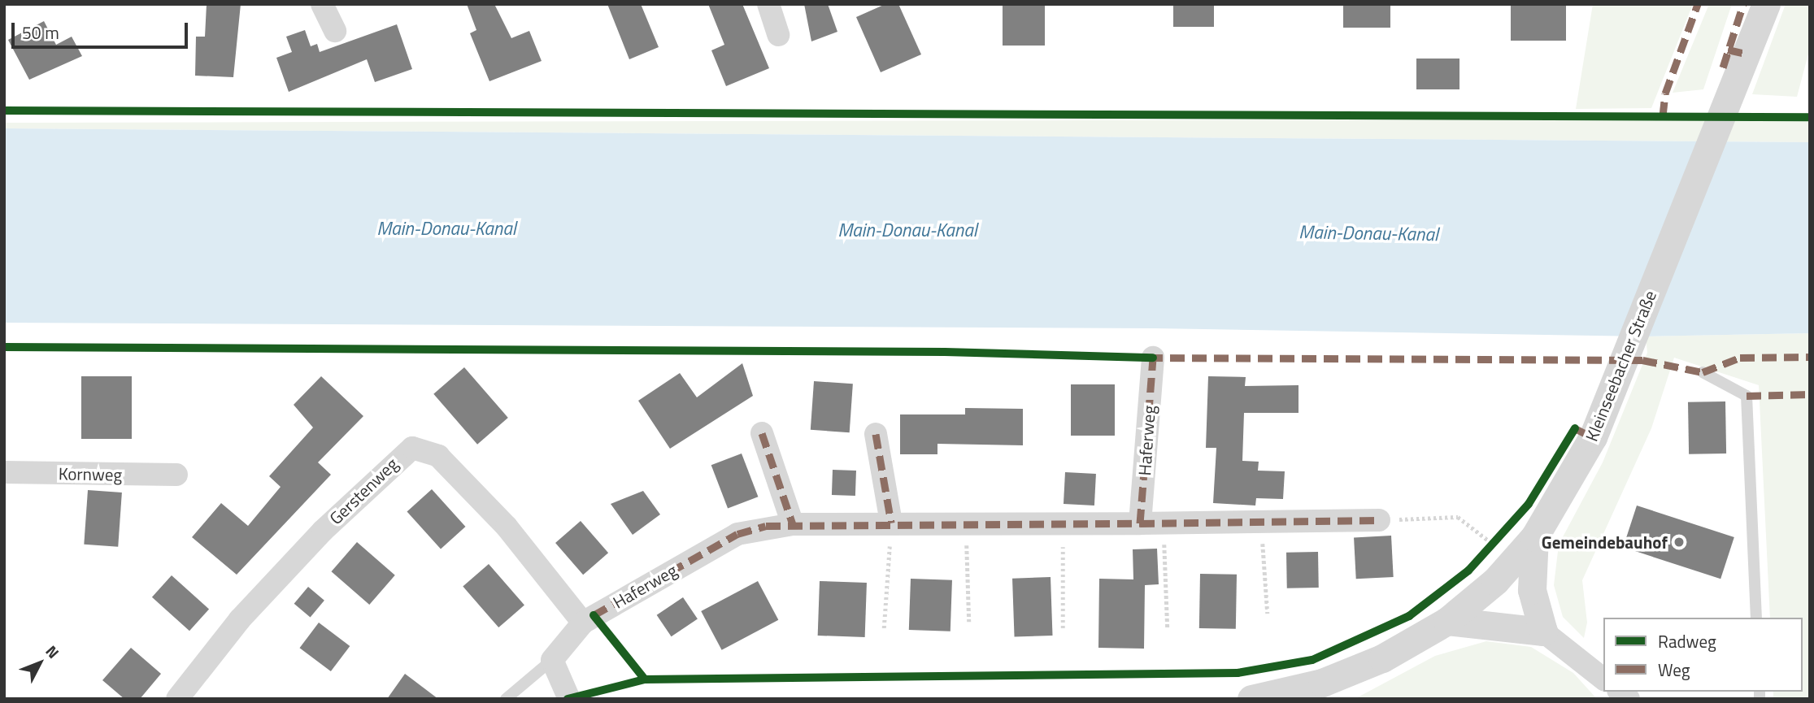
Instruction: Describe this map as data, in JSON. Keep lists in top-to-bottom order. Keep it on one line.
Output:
{"streets":{"street":["Kleinseebacher Straße","Haferweg","Kornweg","Gerstenweg"]},"crossings":[["Haferweg","Gerstenweg"]],"water":["Main-Donau-Kanal"],"places":["Gemeindebauhof"],"legend":["Radweg","Weg"],"scale_bar":"50 m","north":"top right"}
